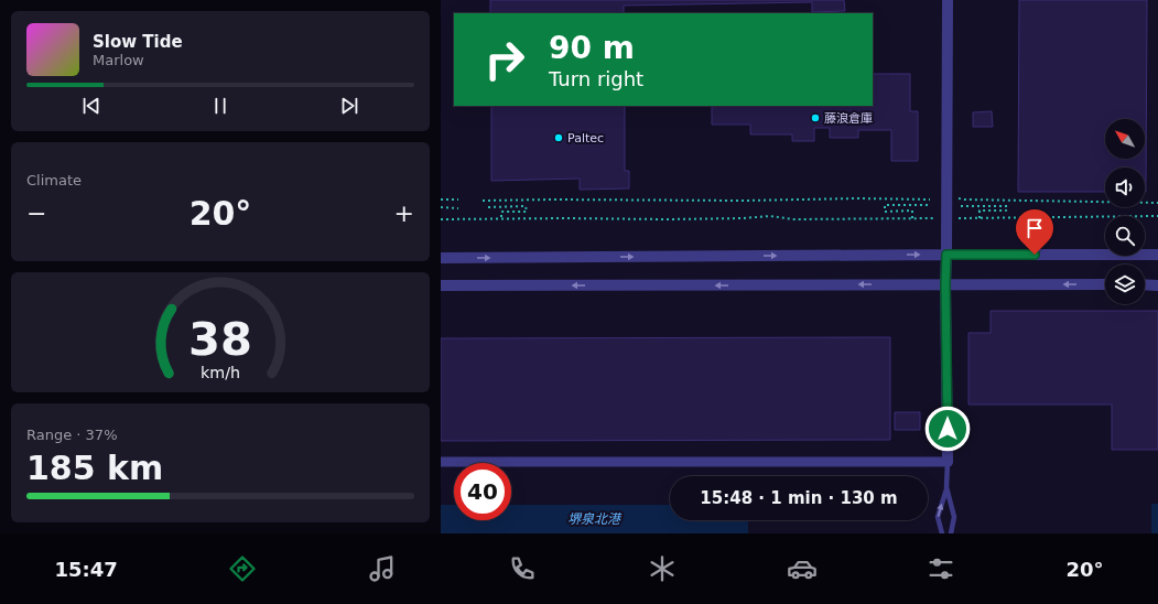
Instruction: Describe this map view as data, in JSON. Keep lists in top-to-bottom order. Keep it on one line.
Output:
{"water":["堺泉北港"],"places":["藤浪倉庫","Paltec"],"north":"top left","page":{"turn":["90 m","Turn right"],"song":["Slow Tide","Marlow"],"tile":["Climate",["Range · 37%","185 km"]],"heat":["−","20°","+"],"limit":"40","trip":"15:48 · 1 min · 130 m","tabs":["15:47","20°"],"gauge":["38","km/h"]}}
